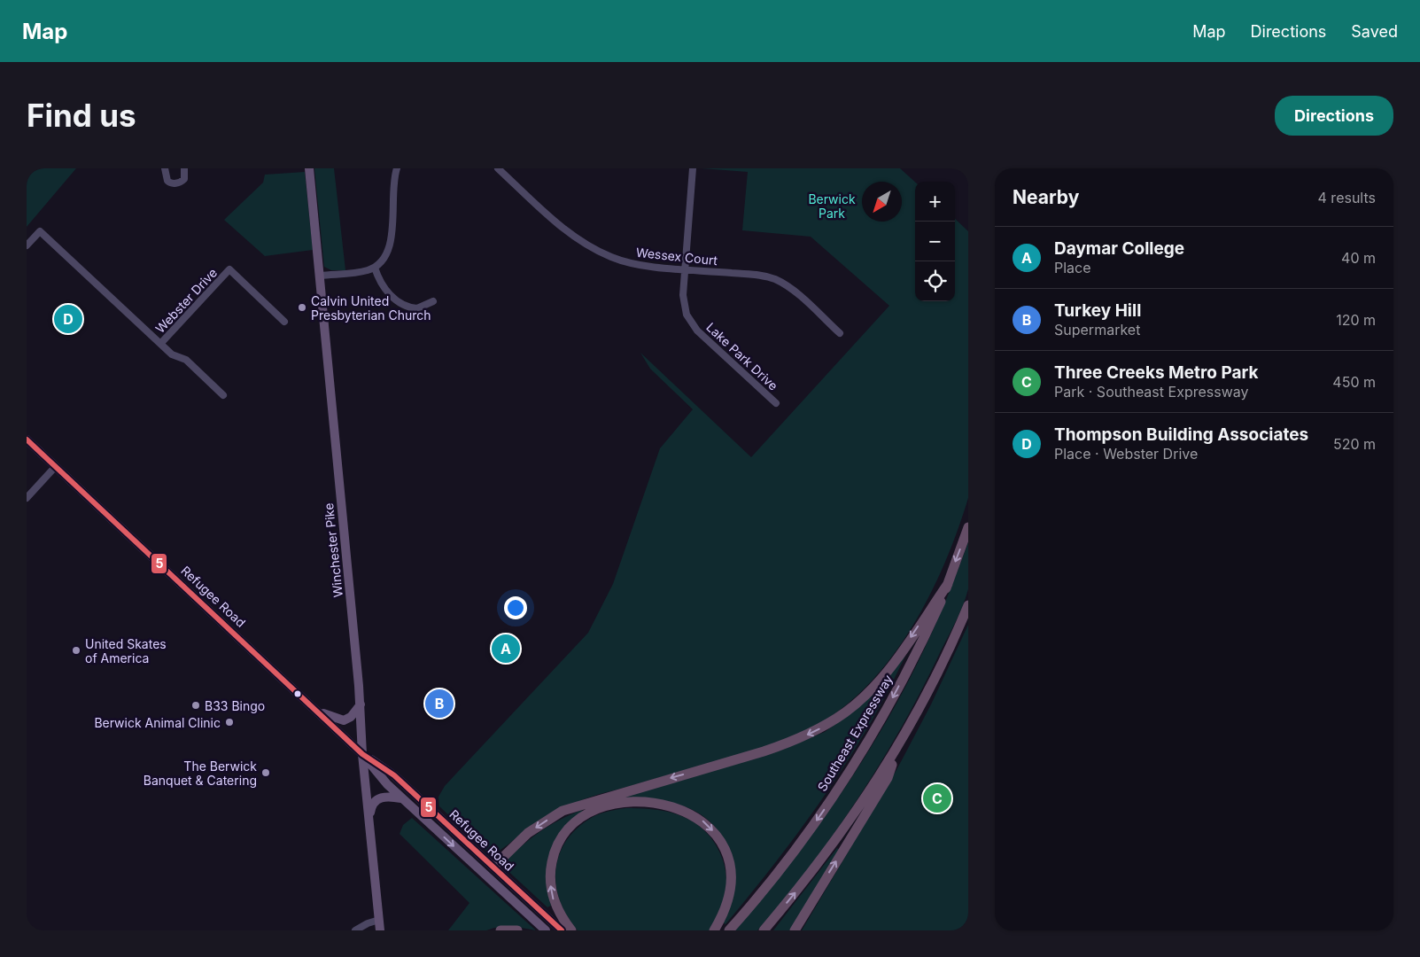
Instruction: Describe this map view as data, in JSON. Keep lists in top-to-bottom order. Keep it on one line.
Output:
{"streets":{"highway":["Southeast Expressway"],"main road":["Winchester Pike","Refugee Road"],"street":["Wessex Court","Webster Drive","Lake Park Drive"]},"crossings":[["Wessex Court","Lake Park Drive"],["Winchester Pike","Refugee Road"]],"parks":["Berwick Park"],"places":["Calvin United Presbyterian Church","United Skates of America","B33 Bingo","Berwick Animal Clinic","The Berwick Banquet & Catering"],"lines":["transit line 5"],"north":"bottom left","page":{"header":"Map","nav":["Map","Directions","Saved"],"buttons":"Directions","title":"Find us","heading":["Nearby","4 results"],"map_buttons":["+","−"],"list":[{"mark":"A","name":"Daymar College","note":"Place","value":"40 m"},{"mark":"B","name":"Turkey Hill","note":"Supermarket","value":"120 m"},{"mark":"C","name":"Three Creeks Metro Park","note":"Park · Southeast Expressway","value":"450 m"},{"mark":"D","name":"Thompson Building Associates","note":"Place · Webster Drive","value":"520 m"}],"pins":["D","A","B","C"]}}
